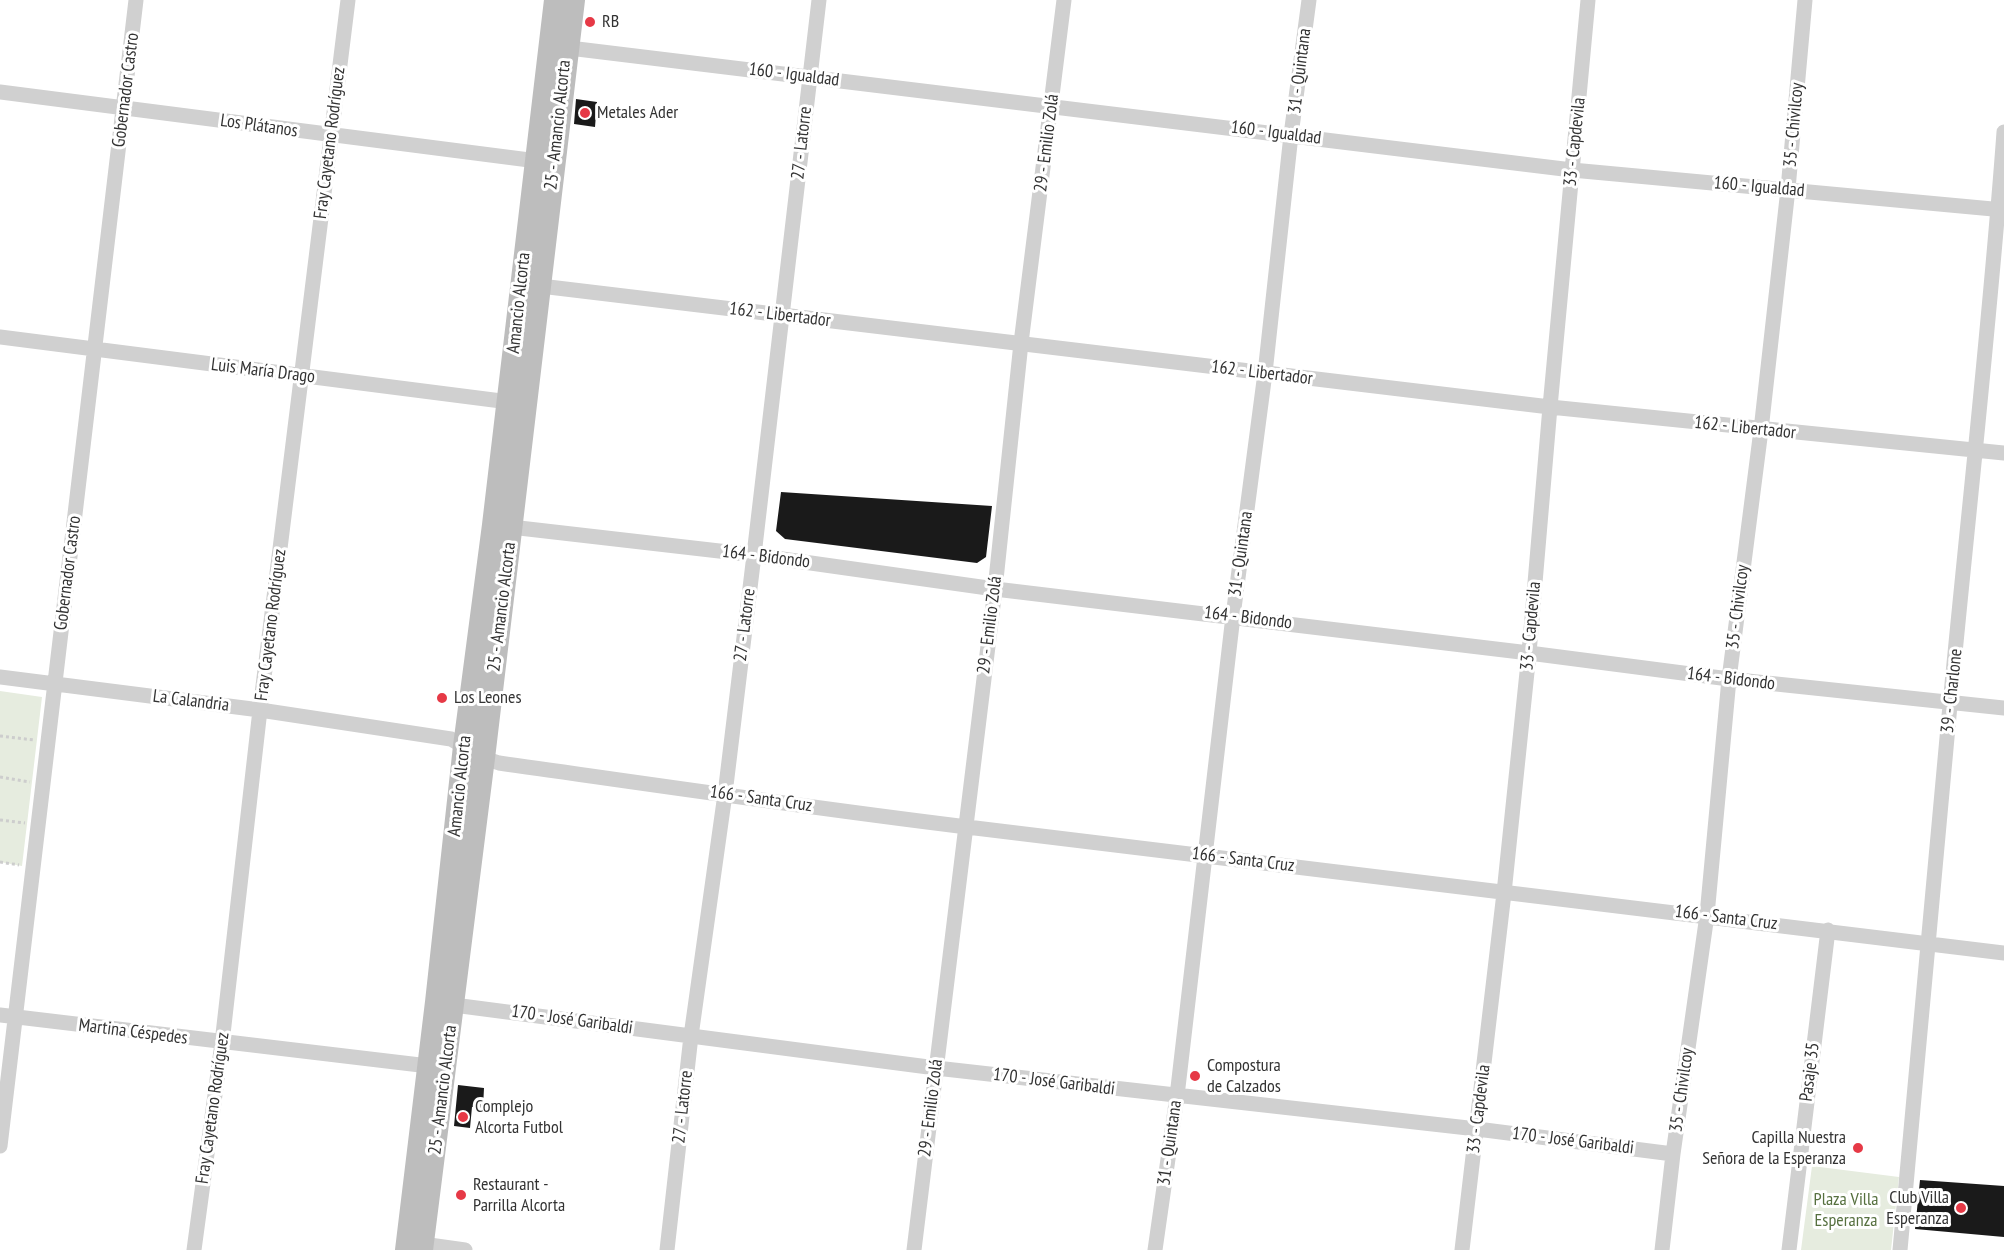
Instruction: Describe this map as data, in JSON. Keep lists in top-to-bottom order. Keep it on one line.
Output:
{"streets":{"main road":["25 - Amancio Alcorta","Amancio Alcorta"],"street":["31 - Quintana","160 - Igualdad","Gobernador Castro","35 - Chivilcoy","Los Plátanos","33 - Capdevila","Fray Cayetano Rodríguez","27 - Latorre","29 - Emilio Zolá","162 - Libertador","Luis María Drago","164 - Bidondo","39 - Charlone","La Calandria","166 - Santa Cruz","170 - José Garibaldi","Martina Céspedes","Pasaje 35"]},"crossings":[["31 - Quintana","160 - Igualdad"],["31 - Quintana","162 - Libertador"],["31 - Quintana","164 - Bidondo"],["31 - Quintana","166 - Santa Cruz"],["31 - Quintana","170 - José Garibaldi"],["160 - Igualdad","25 - Amancio Alcorta"],["160 - Igualdad","35 - Chivilcoy"],["160 - Igualdad","33 - Capdevila"],["160 - Igualdad","27 - Latorre"],["160 - Igualdad","29 - Emilio Zolá"],["160 - Igualdad","39 - Charlone"],["Gobernador Castro","Los Plátanos"],["Gobernador Castro","Luis María Drago"],["Gobernador Castro","La Calandria"],["Gobernador Castro","Martina Céspedes"],["25 - Amancio Alcorta","Los Plátanos"],["25 - Amancio Alcorta","Amancio Alcorta"],["25 - Amancio Alcorta","162 - Libertador"],["25 - Amancio Alcorta","Luis María Drago"],["25 - Amancio Alcorta","164 - Bidondo"],["25 - Amancio Alcorta","La Calandria"],["25 - Amancio Alcorta","166 - Santa Cruz"],["25 - Amancio Alcorta","170 - José Garibaldi"],["25 - Amancio Alcorta","Martina Céspedes"],["35 - Chivilcoy","162 - Libertador"],["35 - Chivilcoy","164 - Bidondo"],["35 - Chivilcoy","166 - Santa Cruz"],["35 - Chivilcoy","170 - José Garibaldi"],["Los Plátanos","Fray Cayetano Rodríguez"],["33 - Capdevila","162 - Libertador"],["33 - Capdevila","164 - Bidondo"],["33 - Capdevila","166 - Santa Cruz"],["33 - Capdevila","170 - José Garibaldi"],["Fray Cayetano Rodríguez","Luis María Drago"],["Fray Cayetano Rodríguez","La Calandria"],["Fray Cayetano Rodríguez","Martina Céspedes"],["27 - Latorre","162 - Libertador"],["27 - Latorre","164 - Bidondo"],["27 - Latorre","166 - Santa Cruz"],["27 - Latorre","170 - José Garibaldi"],["29 - Emilio Zolá","162 - Libertador"],["29 - Emilio Zolá","164 - Bidondo"],["29 - Emilio Zolá","166 - Santa Cruz"],["29 - Emilio Zolá","170 - José Garibaldi"],["Amancio Alcorta","164 - Bidondo"],["Amancio Alcorta","La Calandria"],["Amancio Alcorta","170 - José Garibaldi"],["162 - Libertador","39 - Charlone"],["164 - Bidondo","39 - Charlone"],["39 - Charlone","166 - Santa Cruz"],["La Calandria","166 - Santa Cruz"],["166 - Santa Cruz","Pasaje 35"]],"parks":["Plaza Villa Esperanza"],"places":["RB","Metales Ader","Los Leones","Compostura de Calzados","Complejo Alcorta Futbol","Capilla Nuestra Señora de la Esperanza","Restaurant - Parrilla Alcorta","Club Villa Esperanza"]}
